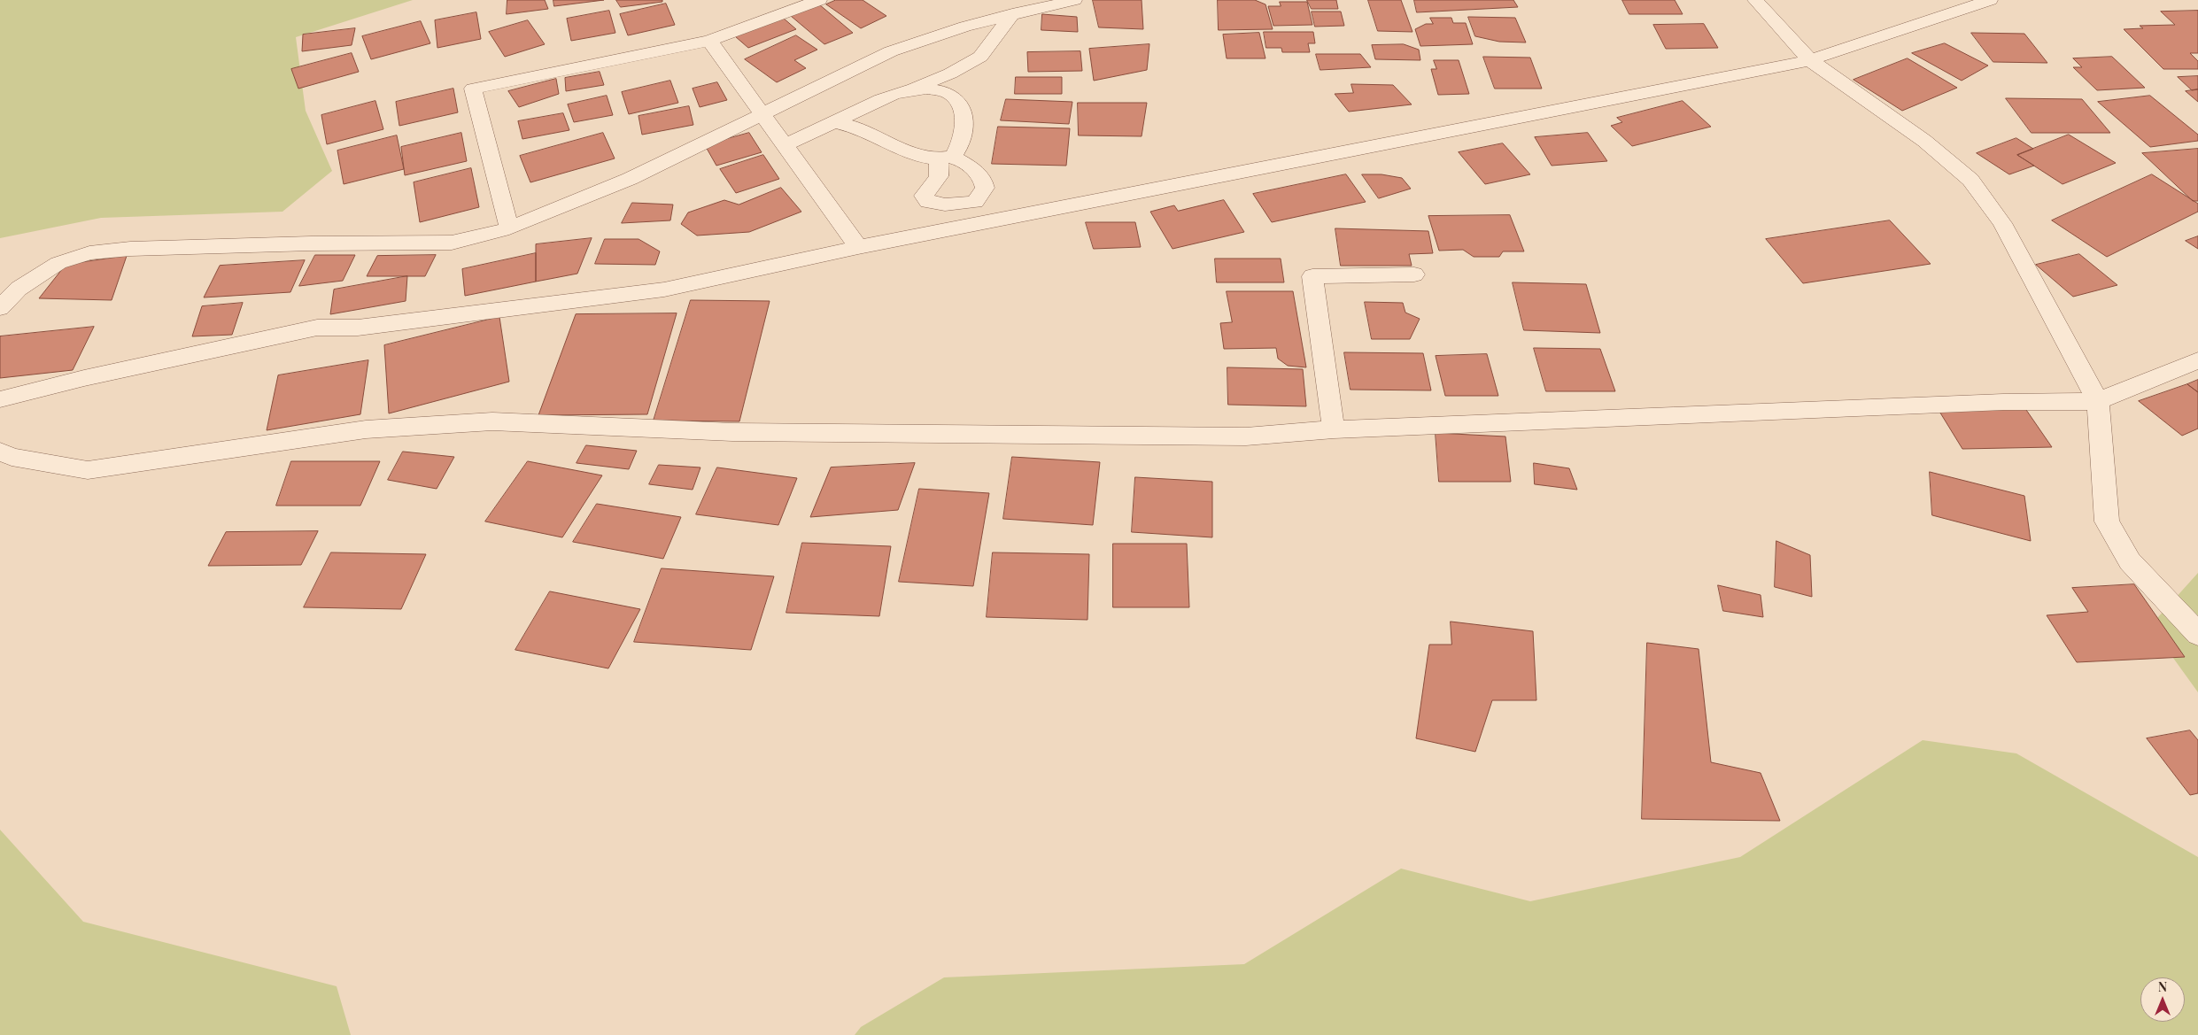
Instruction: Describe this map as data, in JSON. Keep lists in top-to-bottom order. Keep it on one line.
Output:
{"north":"top"}
